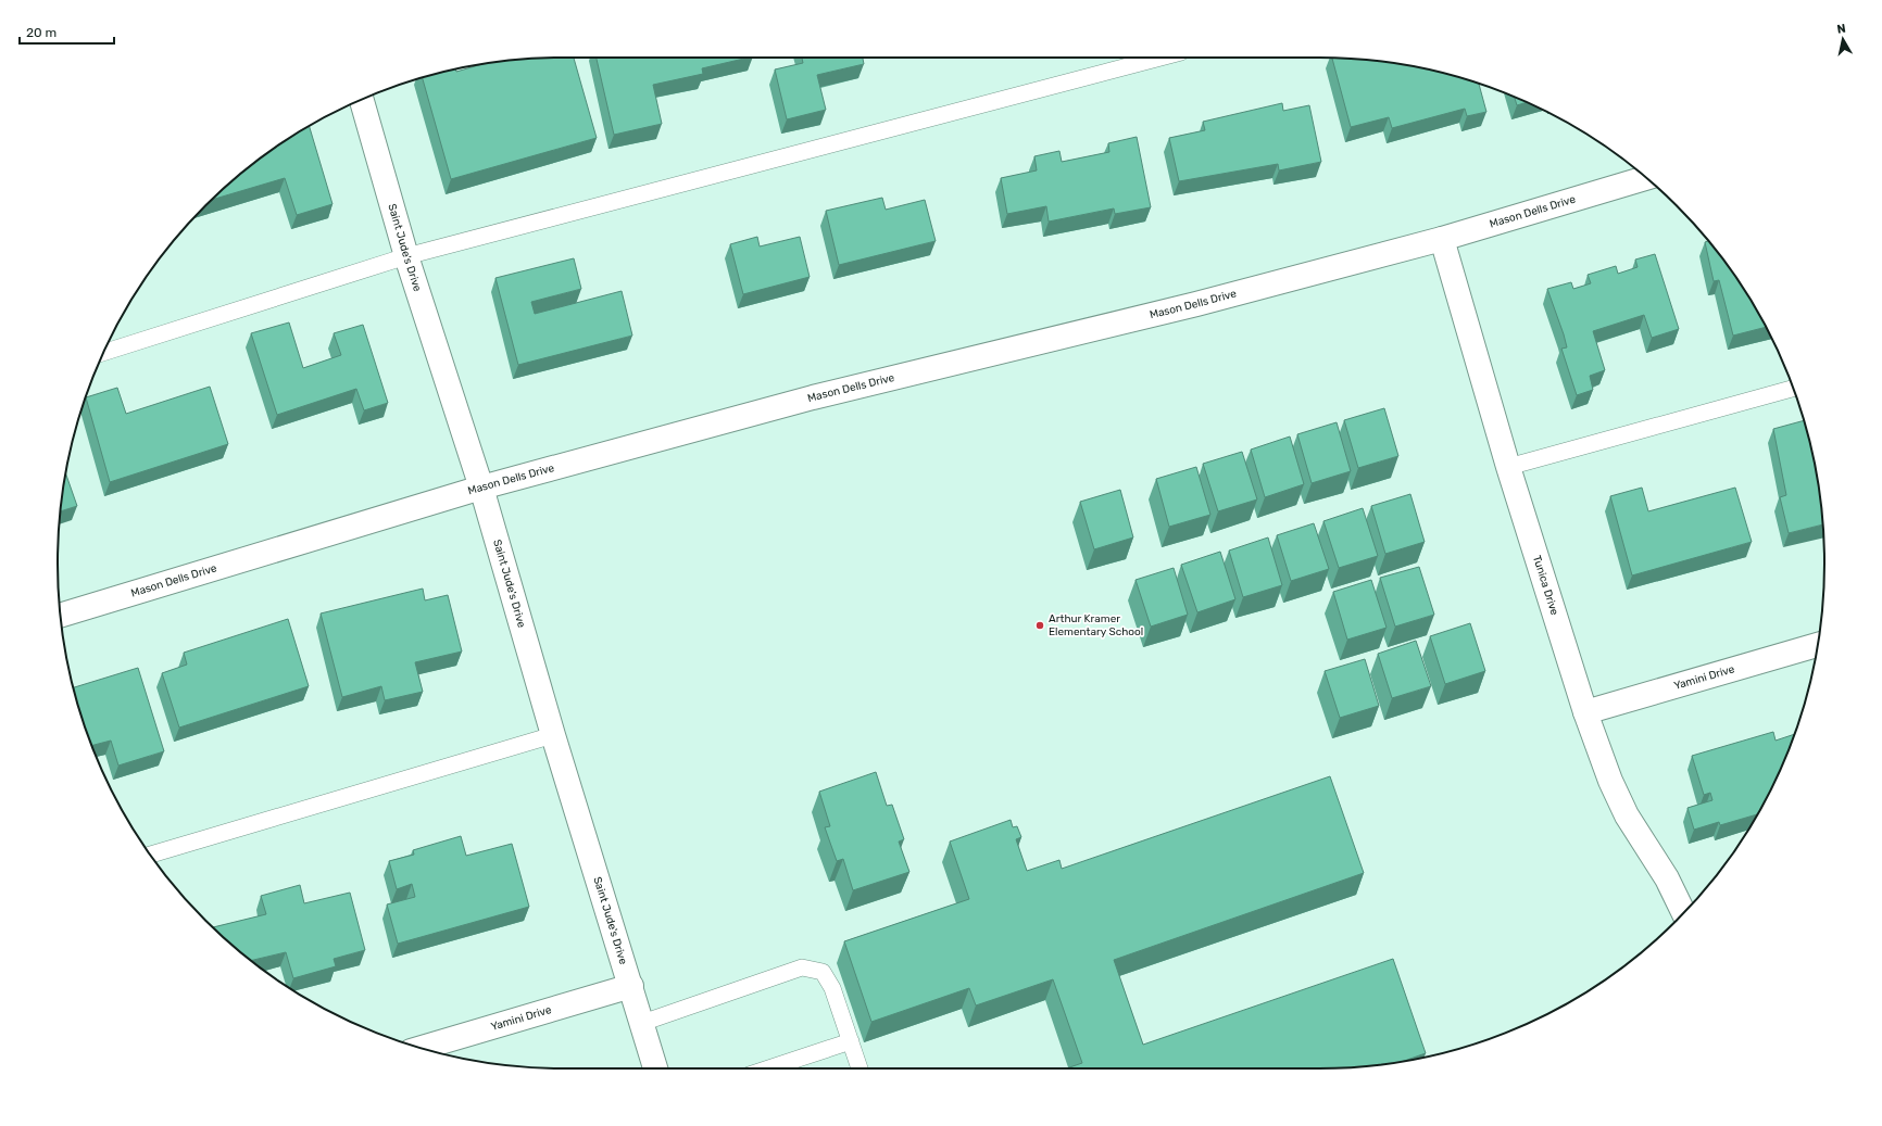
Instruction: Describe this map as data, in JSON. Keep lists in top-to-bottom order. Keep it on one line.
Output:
{"streets":{"street":["Mason Dells Drive","Saint Jude's Drive","Tunica Drive","Yamini Drive"]},"crossings":[["Mason Dells Drive","Saint Jude's Drive"],["Mason Dells Drive","Tunica Drive"],["Saint Jude's Drive","Yamini Drive"],["Tunica Drive","Yamini Drive"]],"places":["Arthur Kramer Elementary School"],"scale_bar":"20 m","north":"top"}
